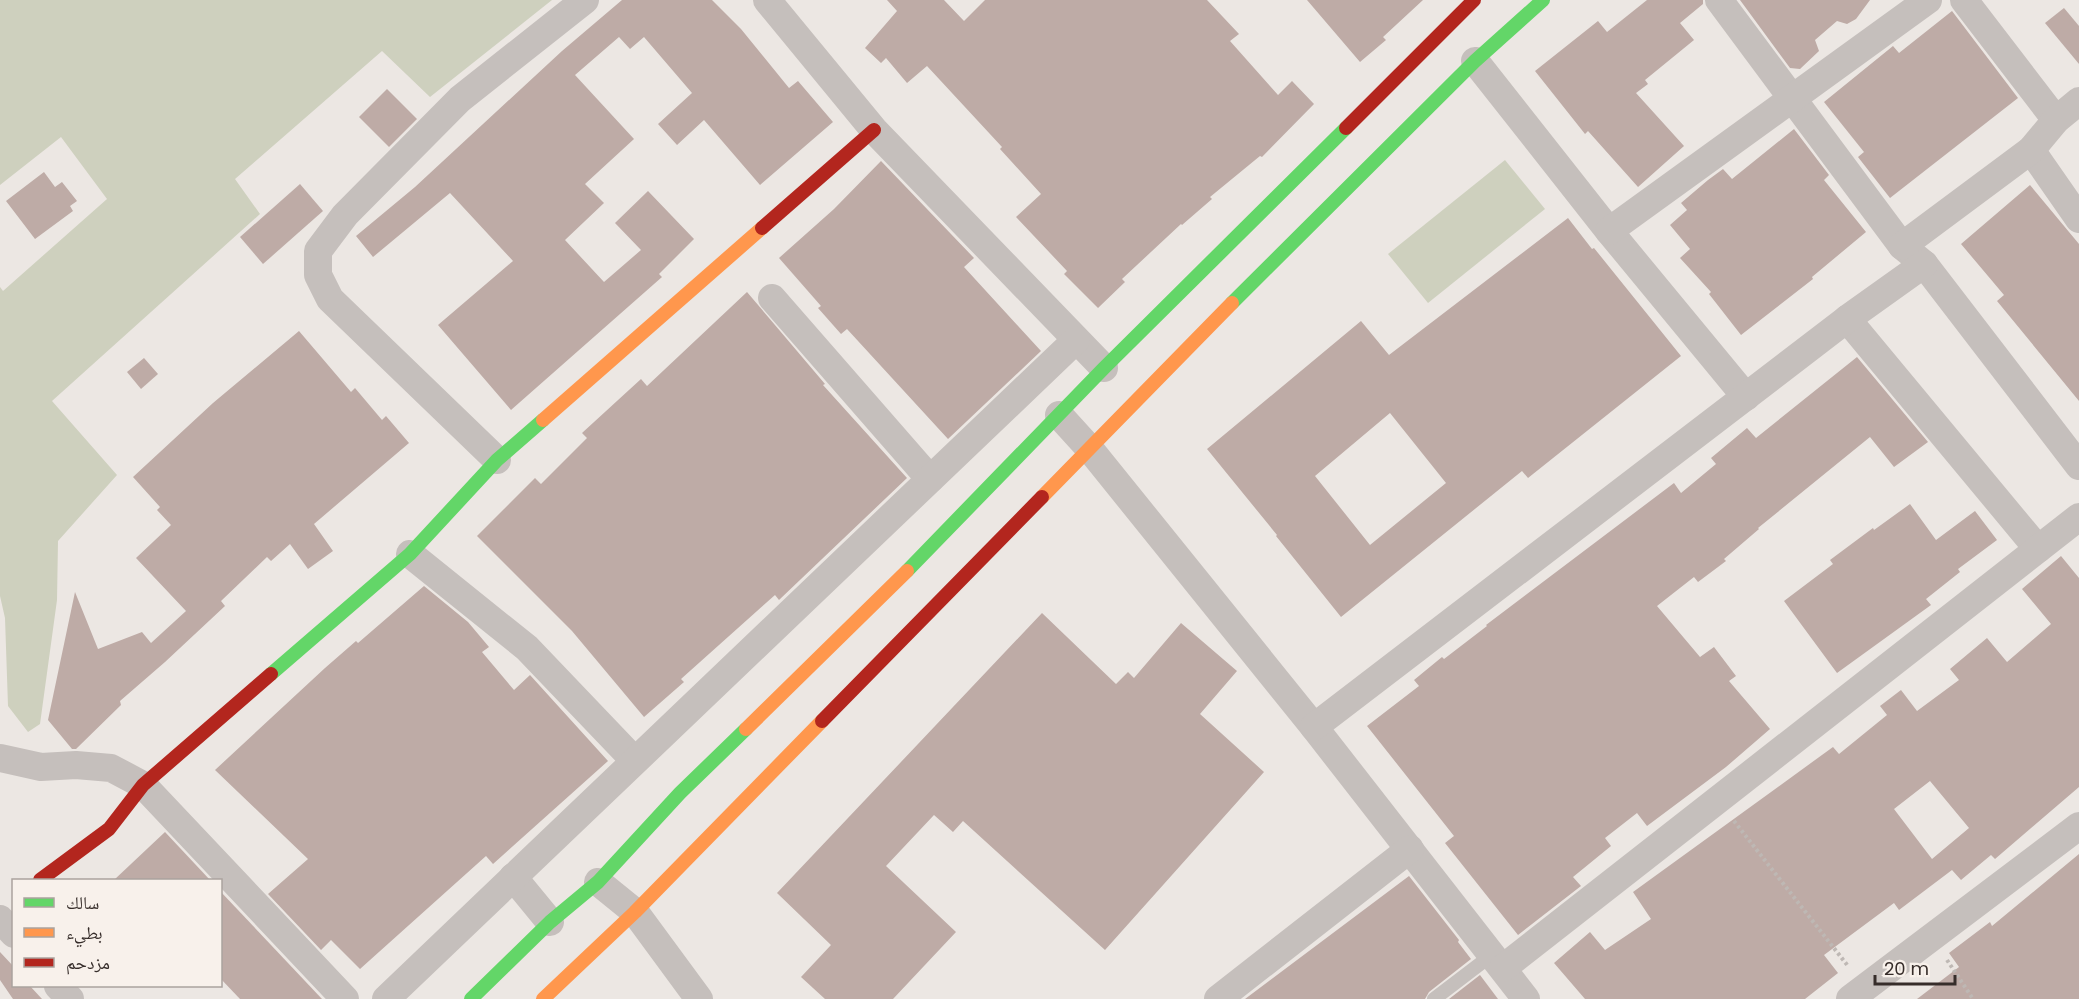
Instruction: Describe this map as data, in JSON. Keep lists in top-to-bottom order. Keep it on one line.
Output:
{"legend":["سالك","بطيء","مزدحم"],"scale_bar":"20 m"}
